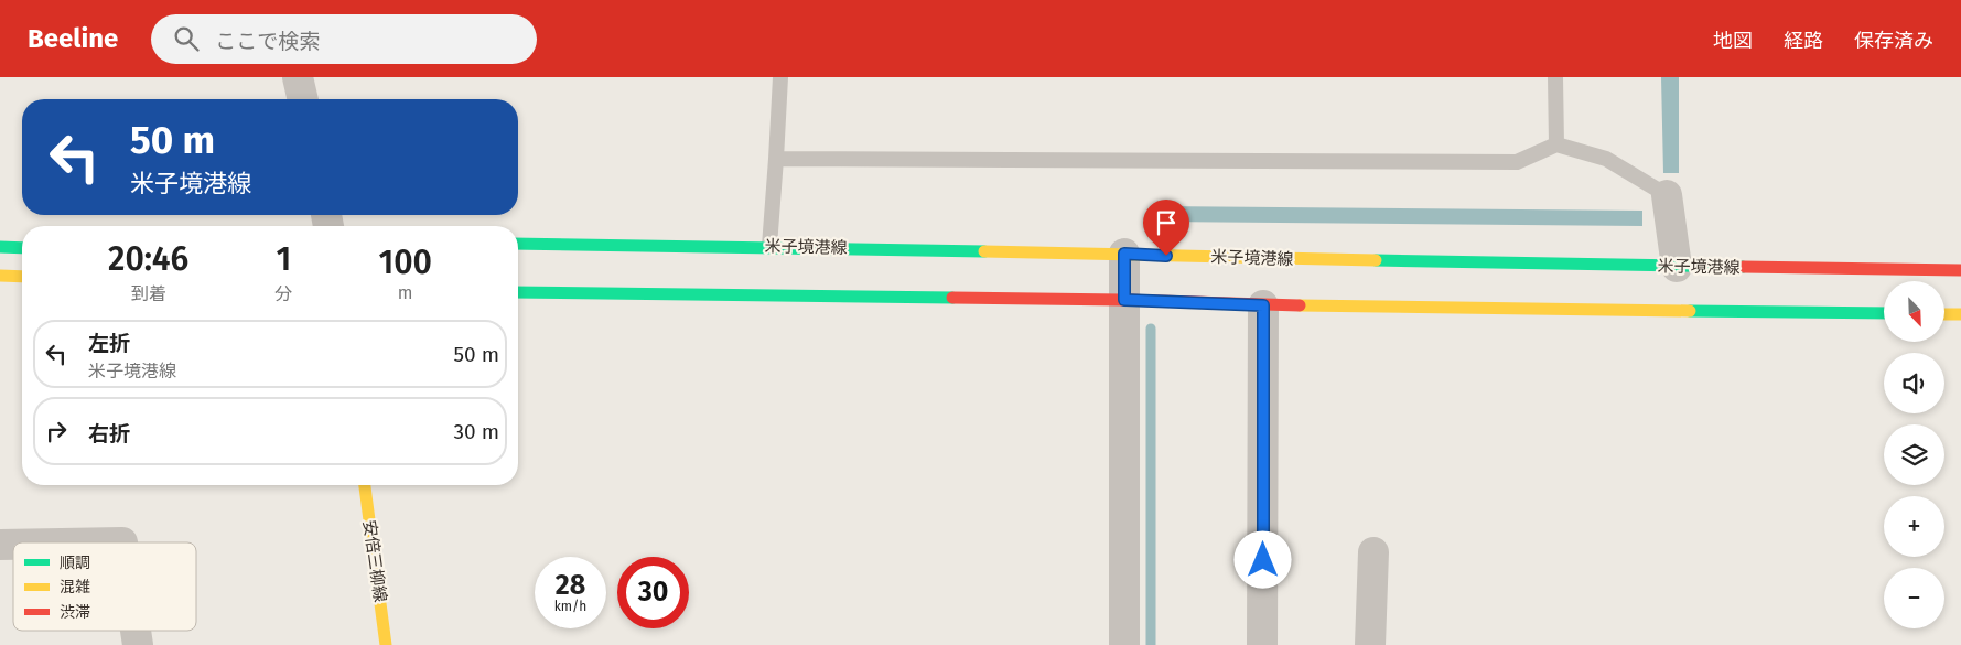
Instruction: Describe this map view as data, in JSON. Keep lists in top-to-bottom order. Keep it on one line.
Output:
{"streets":{"main road":["米子境港線","安倍三柳線"]},"legend":["順調","混雑","渋滞"],"north":"bottom right","page":{"header":"Beeline","search":"ここで検索","nav":["地図","経路","保存済み"],"turn":["50 m","米子境港線"],"eta":["20:46","到着","1","分","100","m"],"map_buttons":["+","−"],"list":[{"name":"左折","note":"米子境港線","value":"50 m"},{"name":"右折","value":"30 m"}],"speed":"28 km/h","limit":"30"}}
